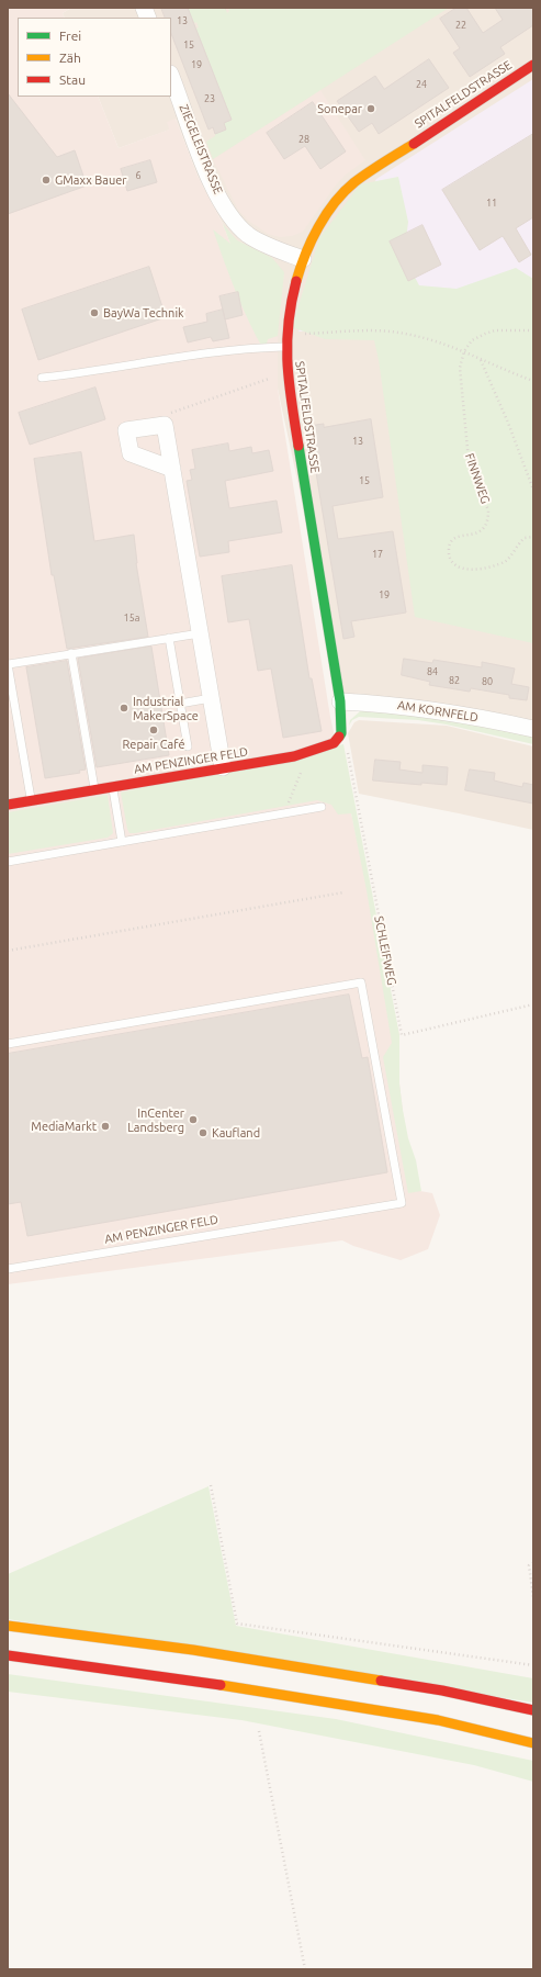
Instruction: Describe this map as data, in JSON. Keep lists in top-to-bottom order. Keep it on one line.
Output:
{"streets":{"main road":["SPITALFELDSTRASSE","AM PENZINGER FELD"],"street":["ZIEGELEISTRASSE","AM KORNFELD"],"path":["FINNWEG","SCHLEIFWEG"]},"crossings":[["SPITALFELDSTRASSE","ZIEGELEISTRASSE"],["SPITALFELDSTRASSE","AM KORNFELD"],["AM PENZINGER FELD","SCHLEIFWEG"]],"places":["Sonepar","GMaxx Bauer","BayWa Technik","Industrial MakerSpace","Repair Café","InCenter Landsberg","MediaMarkt","Kaufland"],"house_numbers":["13","22","15","19","24","23","28","6","11","13","15","17","19","15a","84","82","80"],"legend":["Frei","Zäh","Stau"]}
